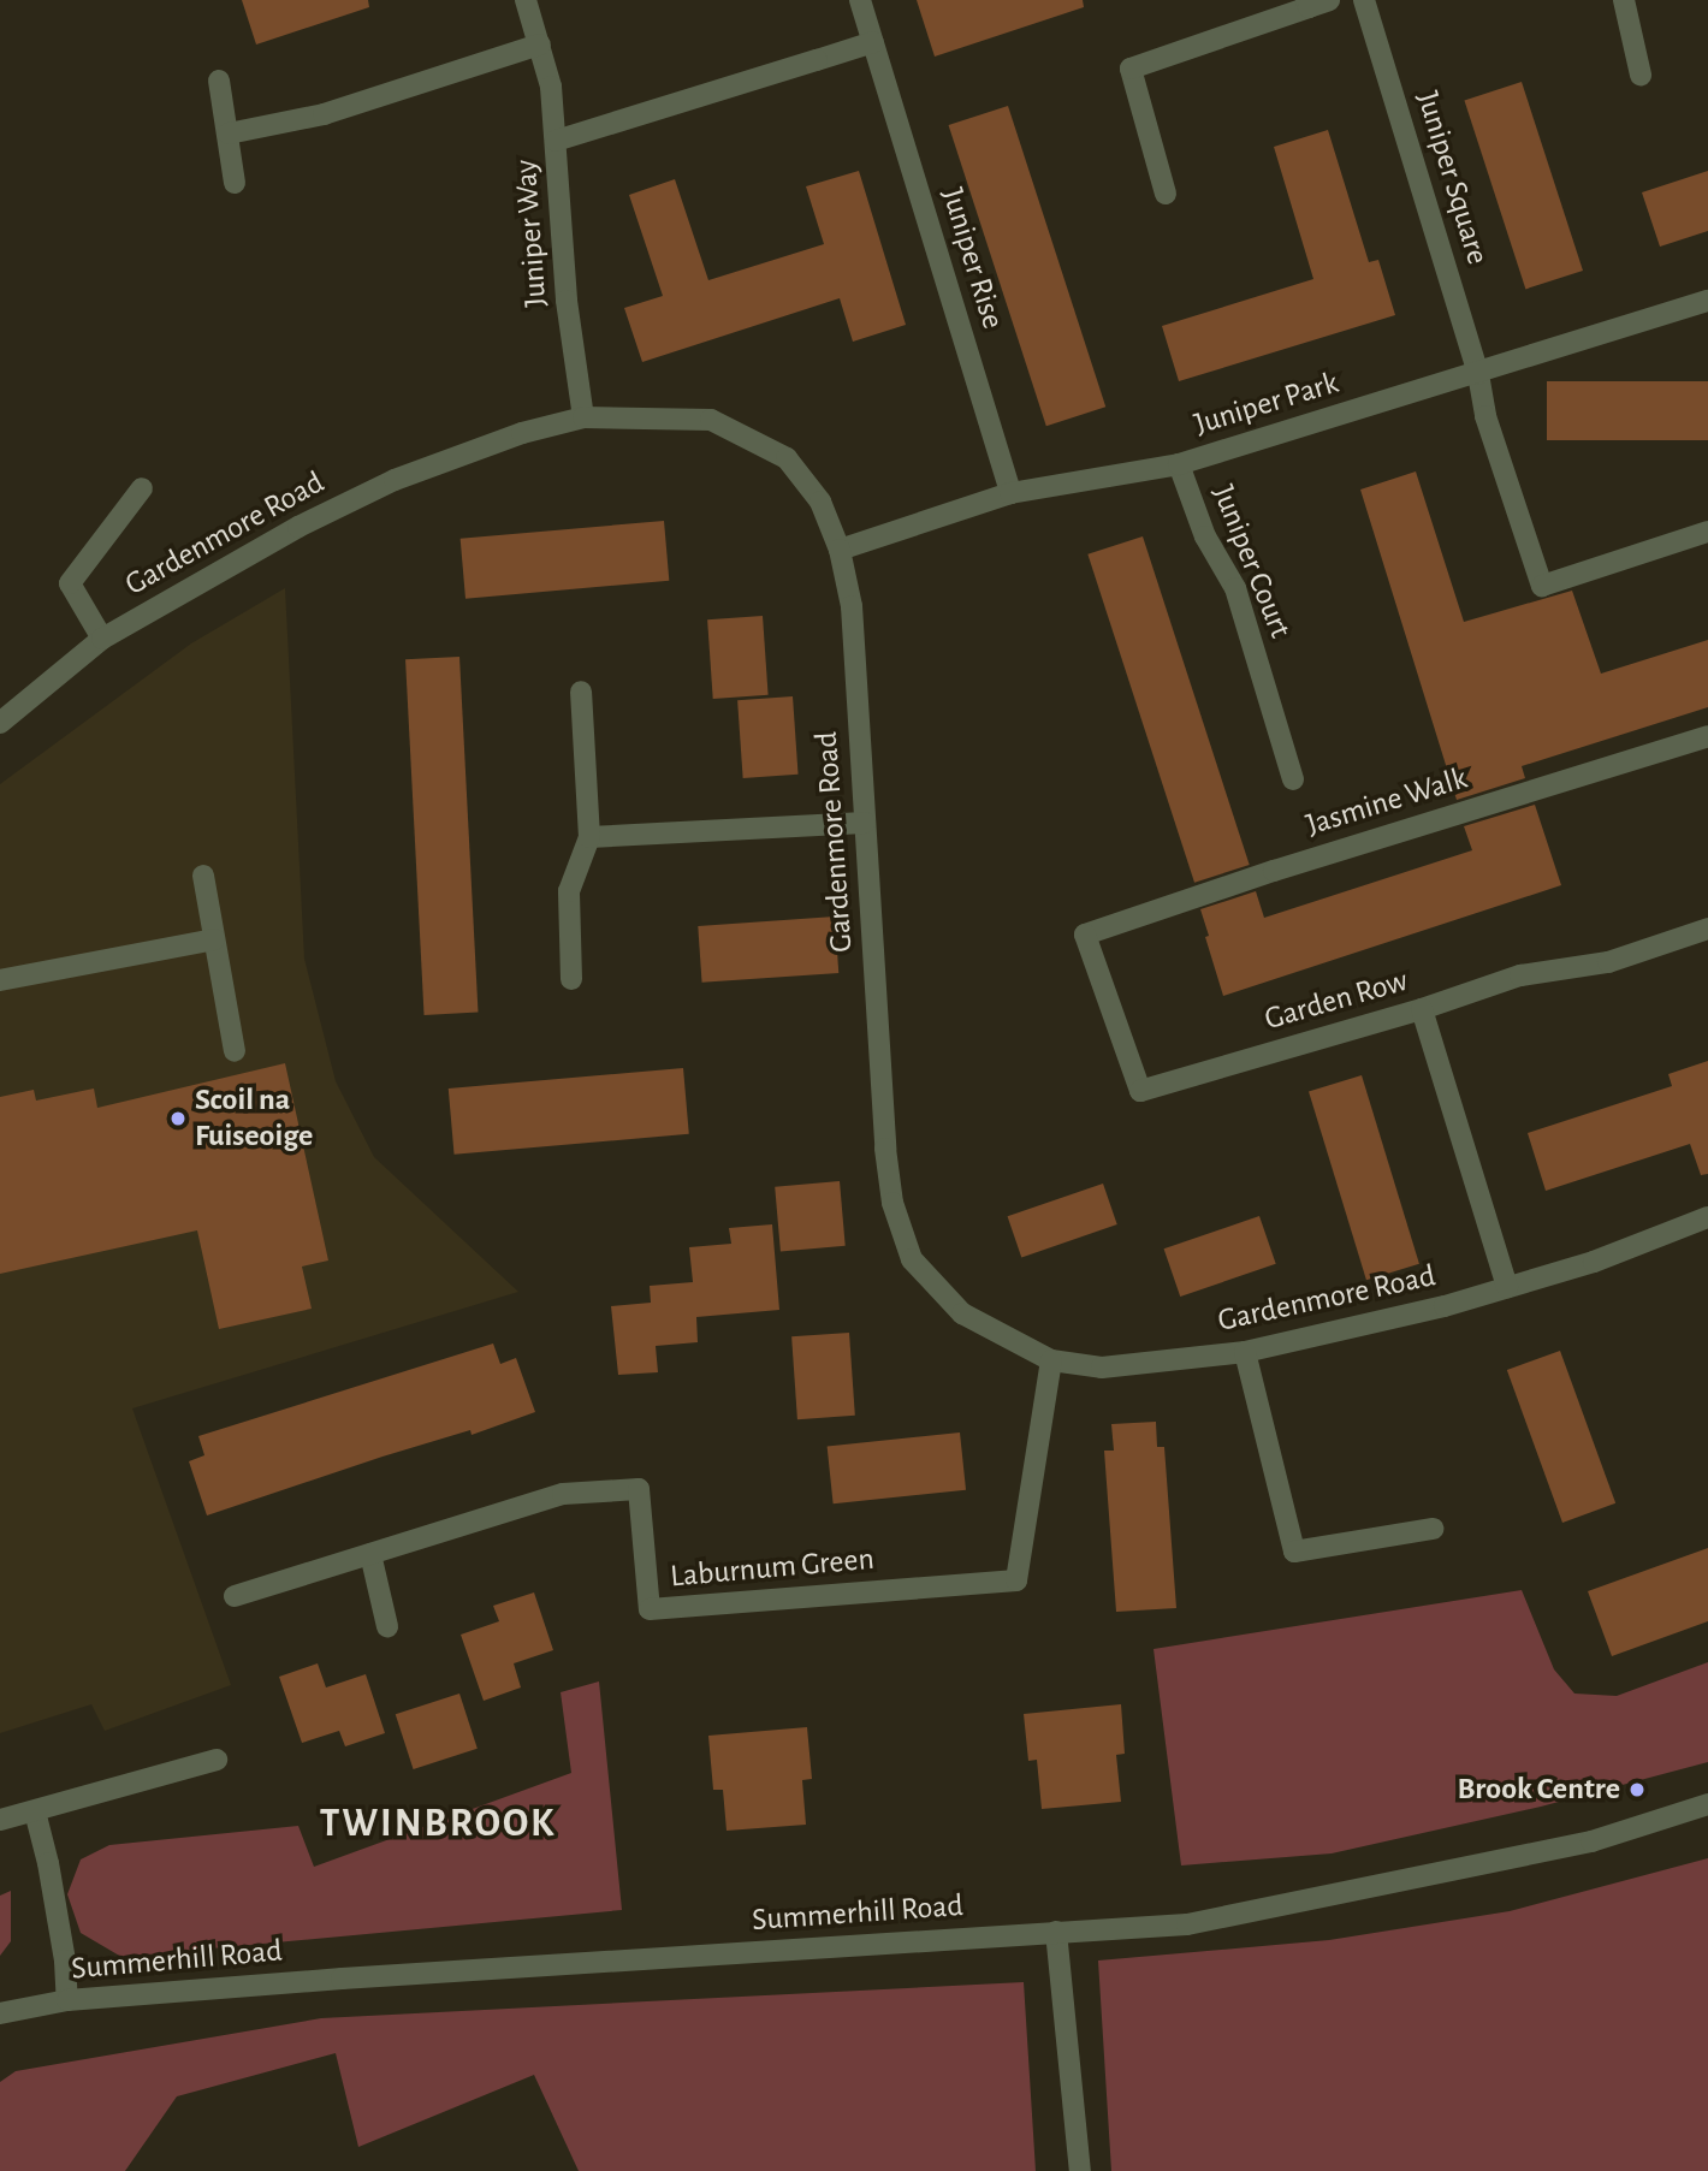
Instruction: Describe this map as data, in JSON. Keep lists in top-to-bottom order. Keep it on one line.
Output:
{"streets":{"street":["Juniper Square","Juniper Way","Juniper Rise","Juniper Park","Gardenmore Road","Juniper Court","Jasmine Walk","Garden Row","Laburnum Green","Summerhill Road"]},"crossings":[["Juniper Square","Juniper Park"],["Juniper Way","Gardenmore Road"],["Juniper Rise","Juniper Park"],["Juniper Park","Gardenmore Road"],["Juniper Park","Juniper Court"],["Gardenmore Road","Laburnum Green"],["Jasmine Walk","Garden Row"]],"districts":["TWINBROOK"],"places":["Scoil na Fuiseoige","Brook Centre"]}
